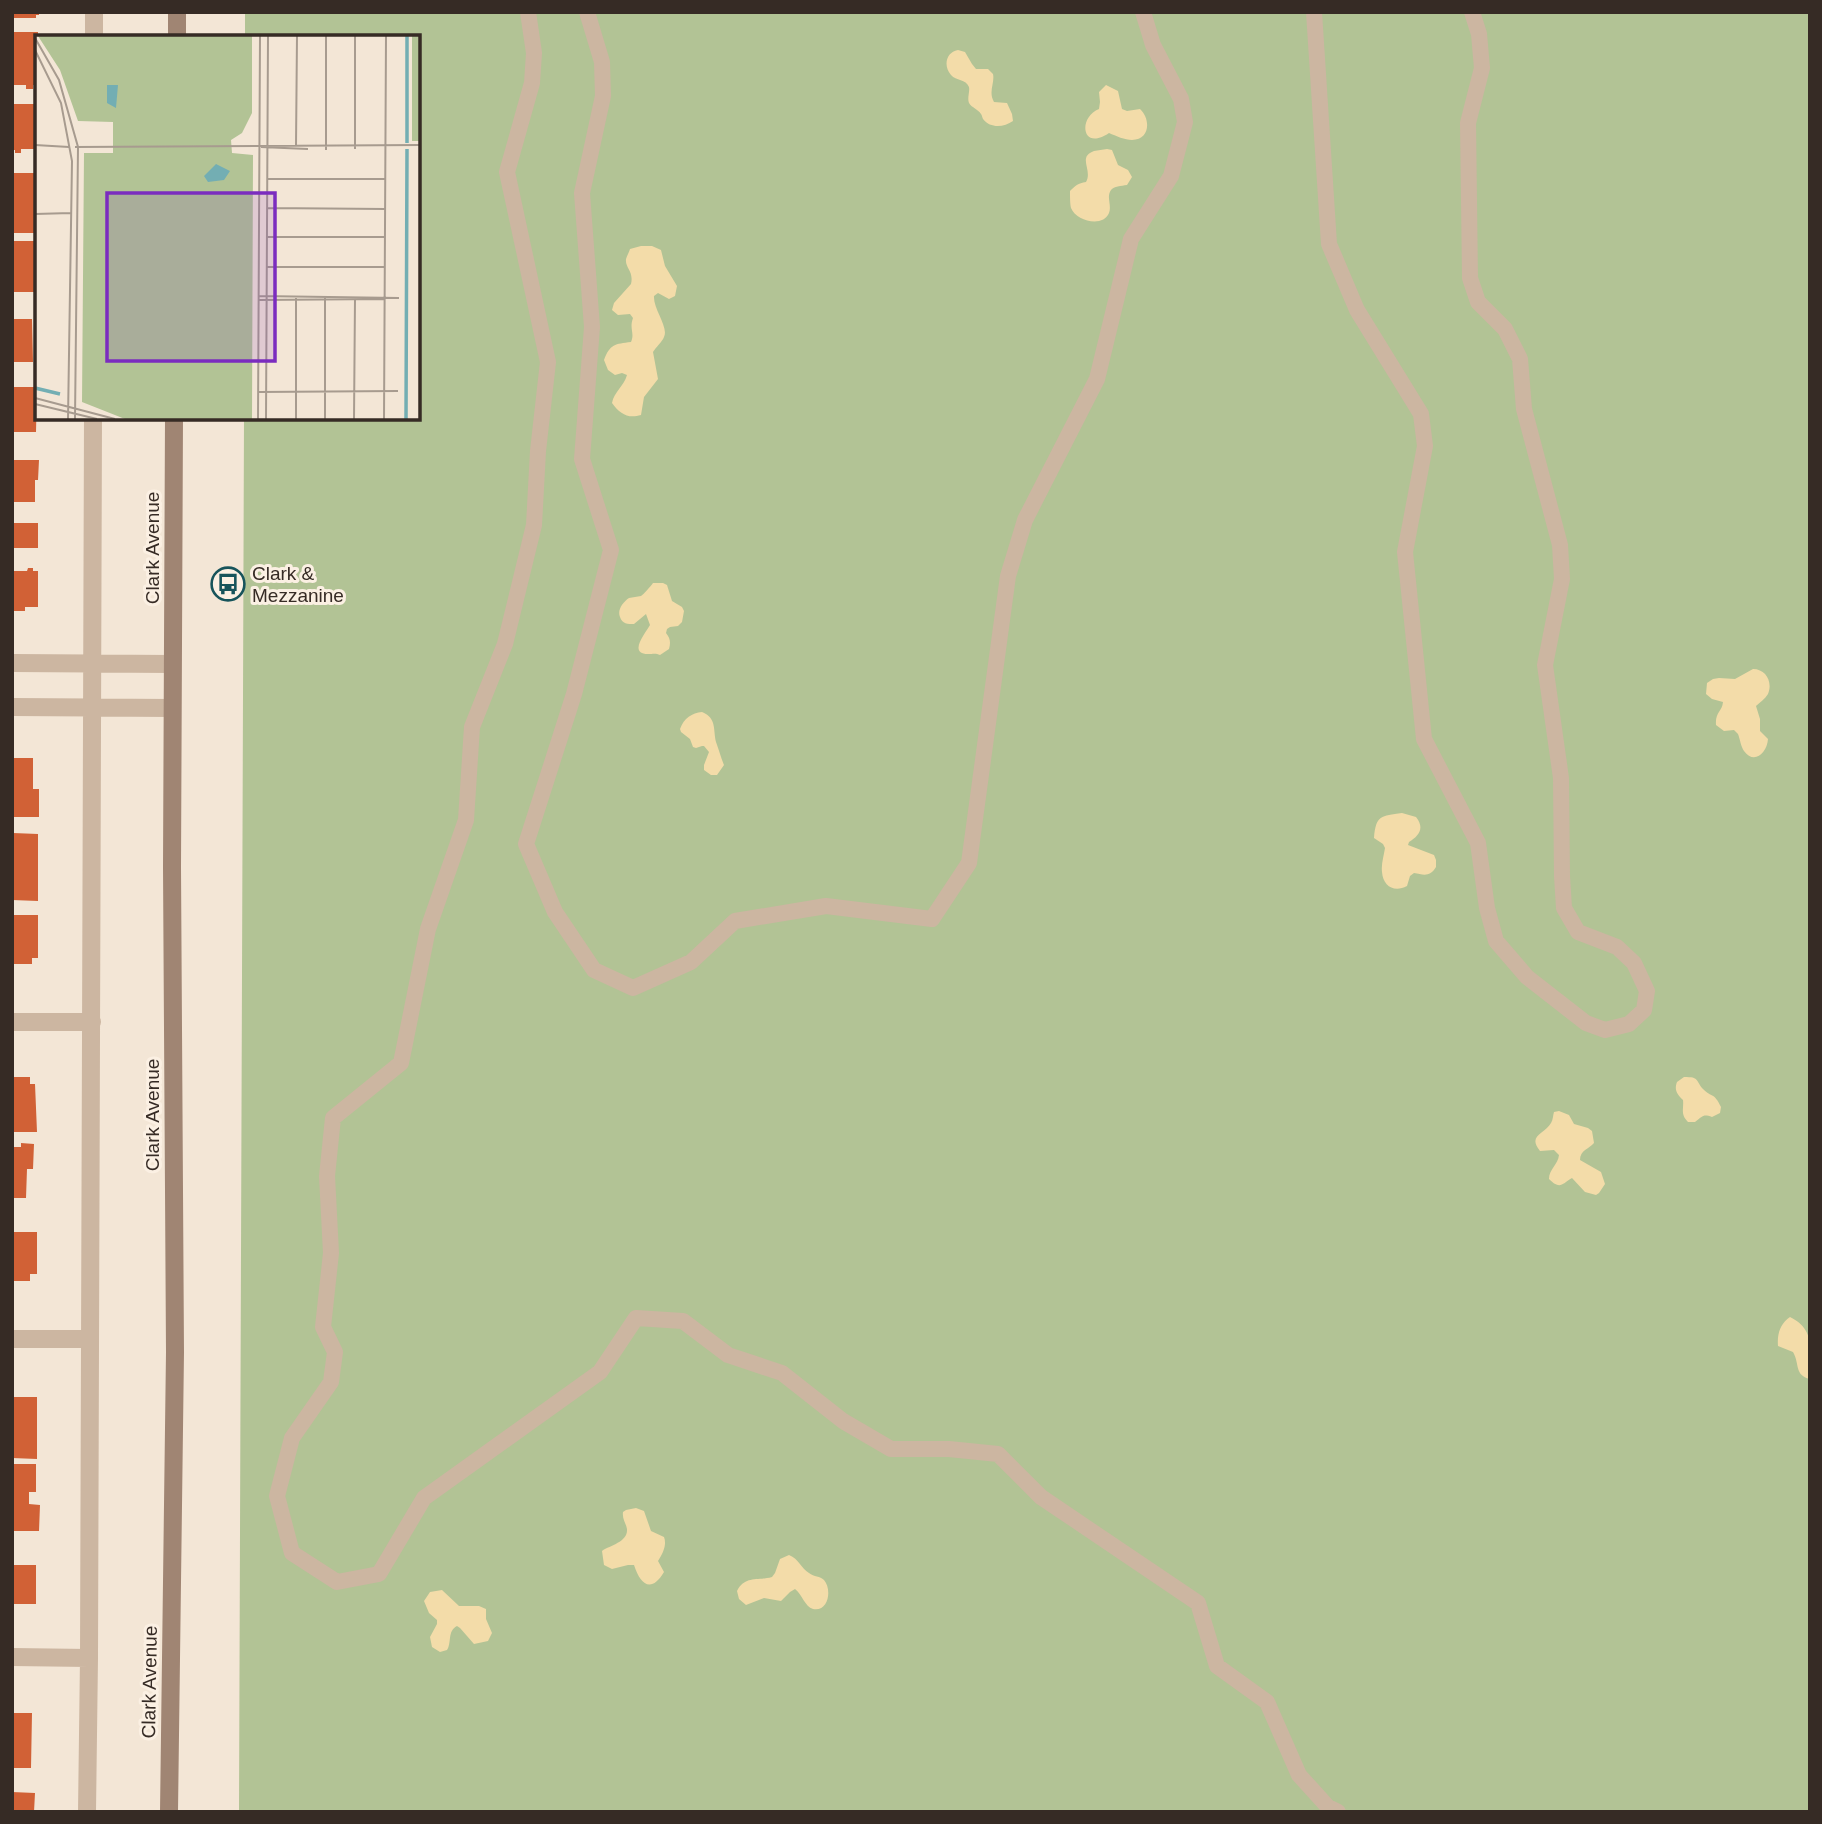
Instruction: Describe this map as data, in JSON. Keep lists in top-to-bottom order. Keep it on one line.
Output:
{"streets":{"main road":["Clark Avenue"]},"places":{"bus stop":["Clark & Mezzanine"]}}
